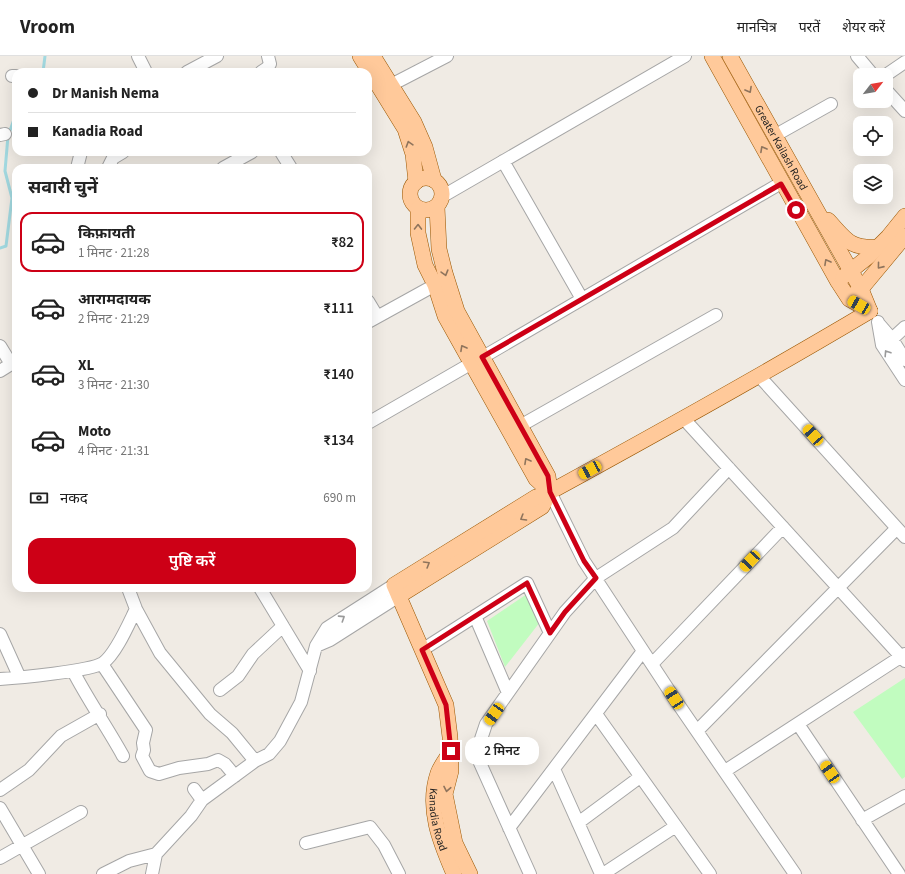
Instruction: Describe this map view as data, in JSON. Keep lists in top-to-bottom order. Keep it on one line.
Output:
{"streets":{"main road":["Greater Kailash Road","Kanadia Road"]},"north":"top right","page":{"header":"Vroom","nav":["मानचित्र","परतें","शेयर करें"],"banner":["Dr Manish Nema","Kanadia Road"],"heading":"सवारी चुनें","list":[{"name":"किफ़ायती","note":"1 मिनट · 21:28","value":"₹82"},{"name":"आरामदायक","note":"2 मिनट · 21:29","value":"₹111"},{"name":"XL","note":"3 मिनट · 21:30","value":"₹140"},{"name":"Moto","note":"4 मिनट · 21:31","value":"₹134"}],"pay":["नकद","690 m"],"buttons":"पुष्टि करें","bubble":"2 मिनट"}}
